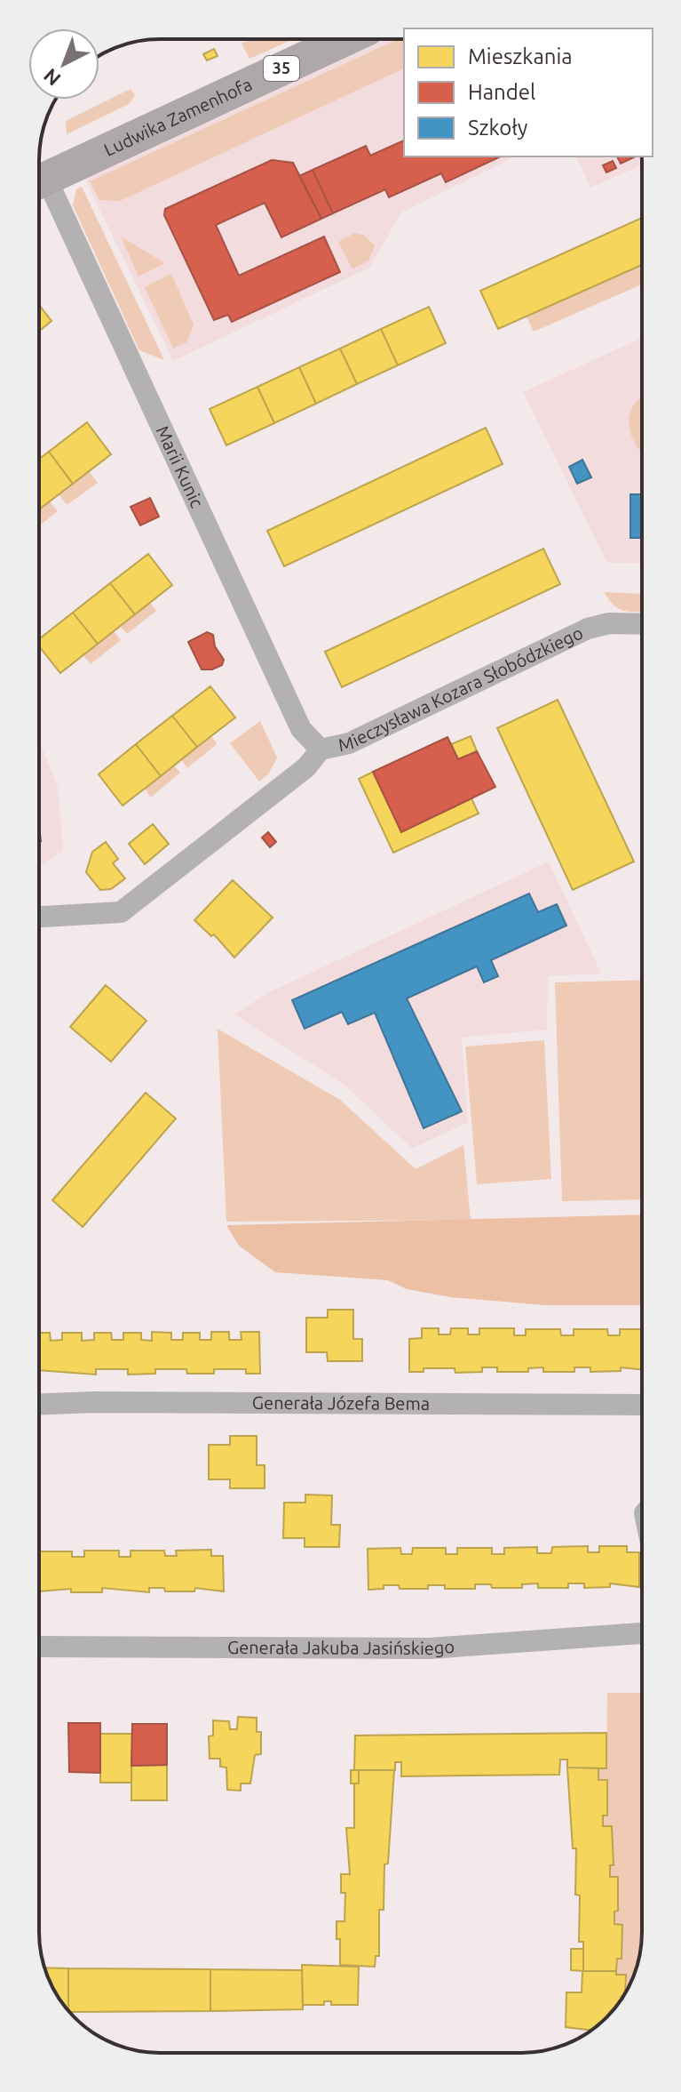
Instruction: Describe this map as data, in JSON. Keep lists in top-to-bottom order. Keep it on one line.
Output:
{"streets":{"main road":["35","Ludwika Zamenhofa"],"street":["Marii Kunic","Mieczysława Kozara Słobódzkiego","Generała Józefa Bema","Generała Jakuba Jasińskiego"]},"crossings":[["Marii Kunic","Mieczysława Kozara Słobódzkiego"]],"legend":["Mieszkania","Handel","Szkoły"],"north":"bottom left"}
